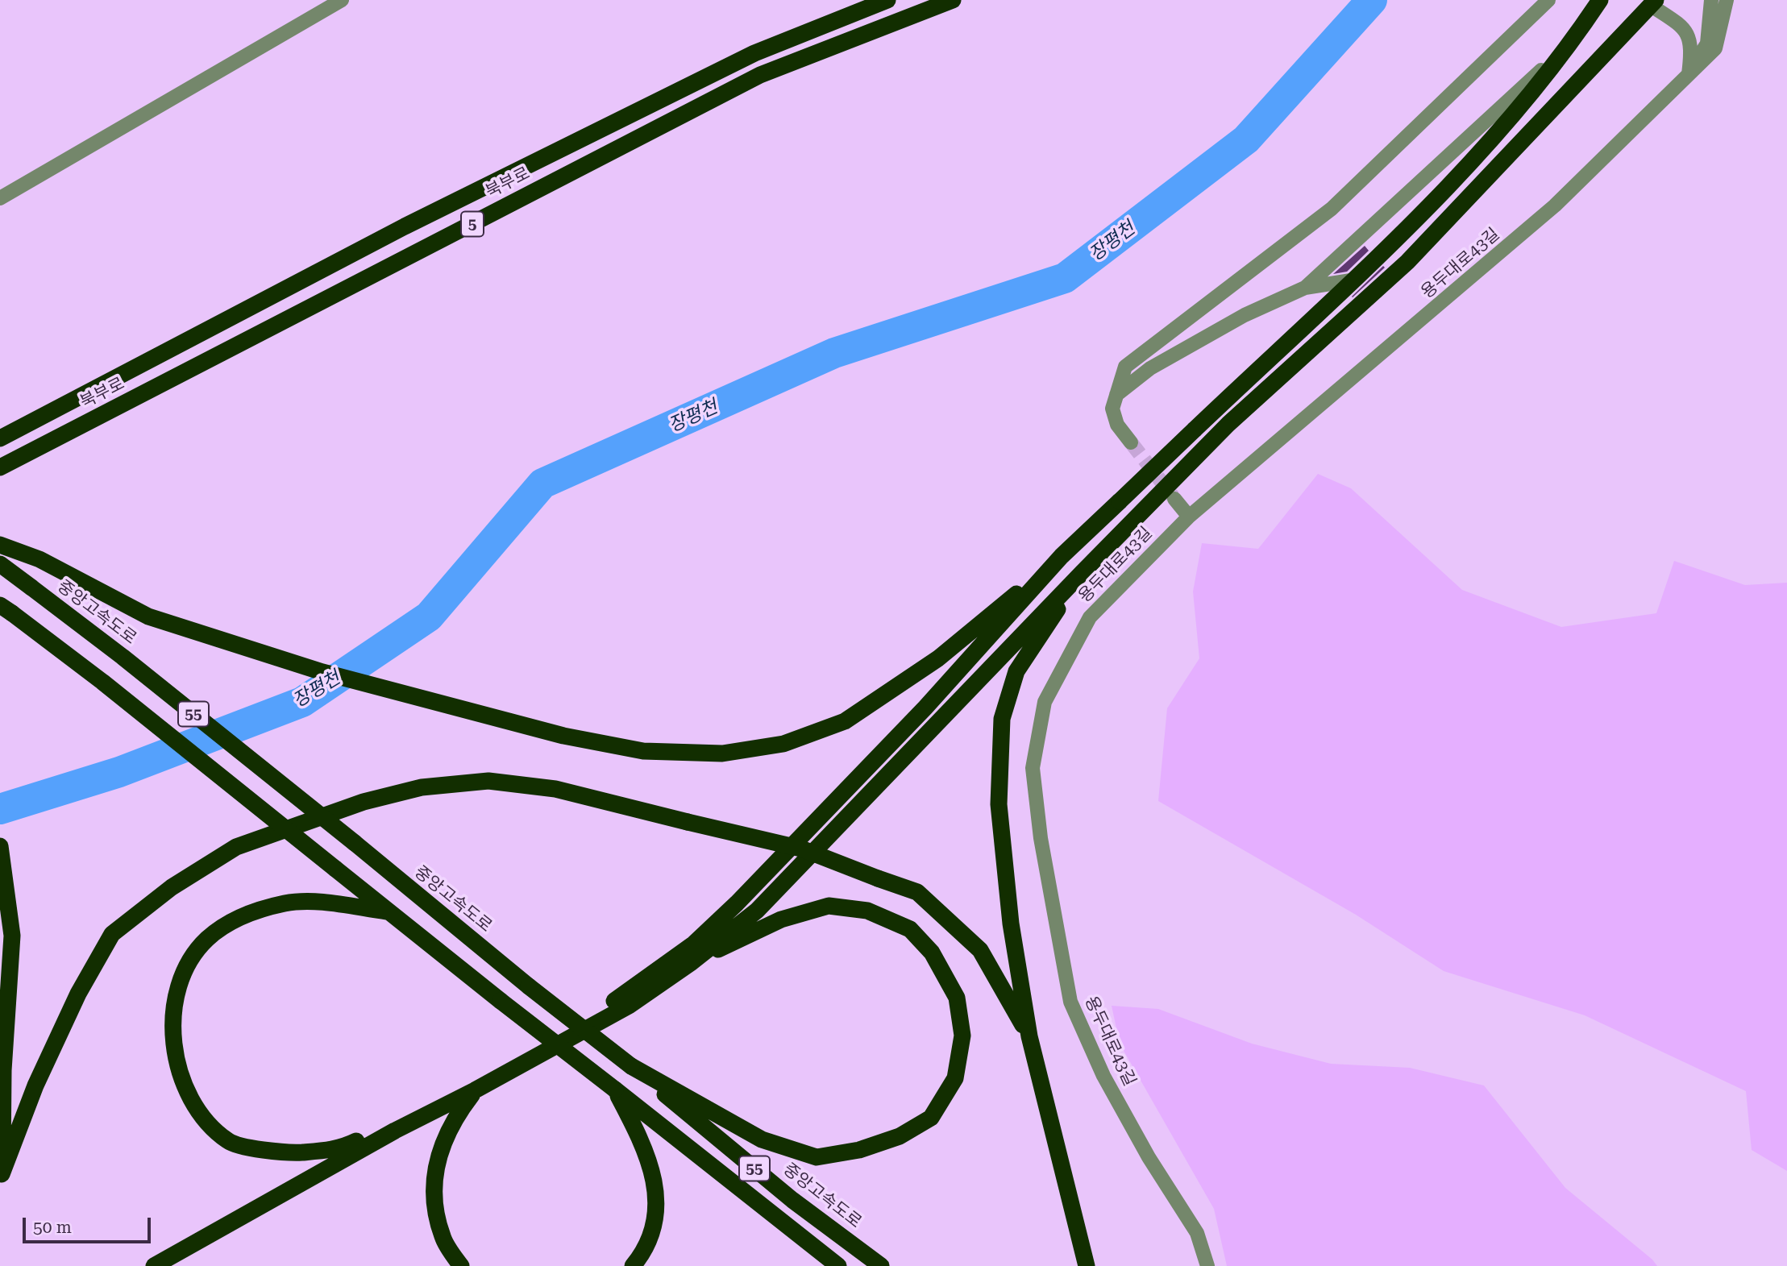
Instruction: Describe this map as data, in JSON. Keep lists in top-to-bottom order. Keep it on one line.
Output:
{"streets":{"highway":["북부로","5","중앙고속도로","55"],"street":["용두대로43길"]},"water":["장평천"],"scale_bar":"50 m"}
